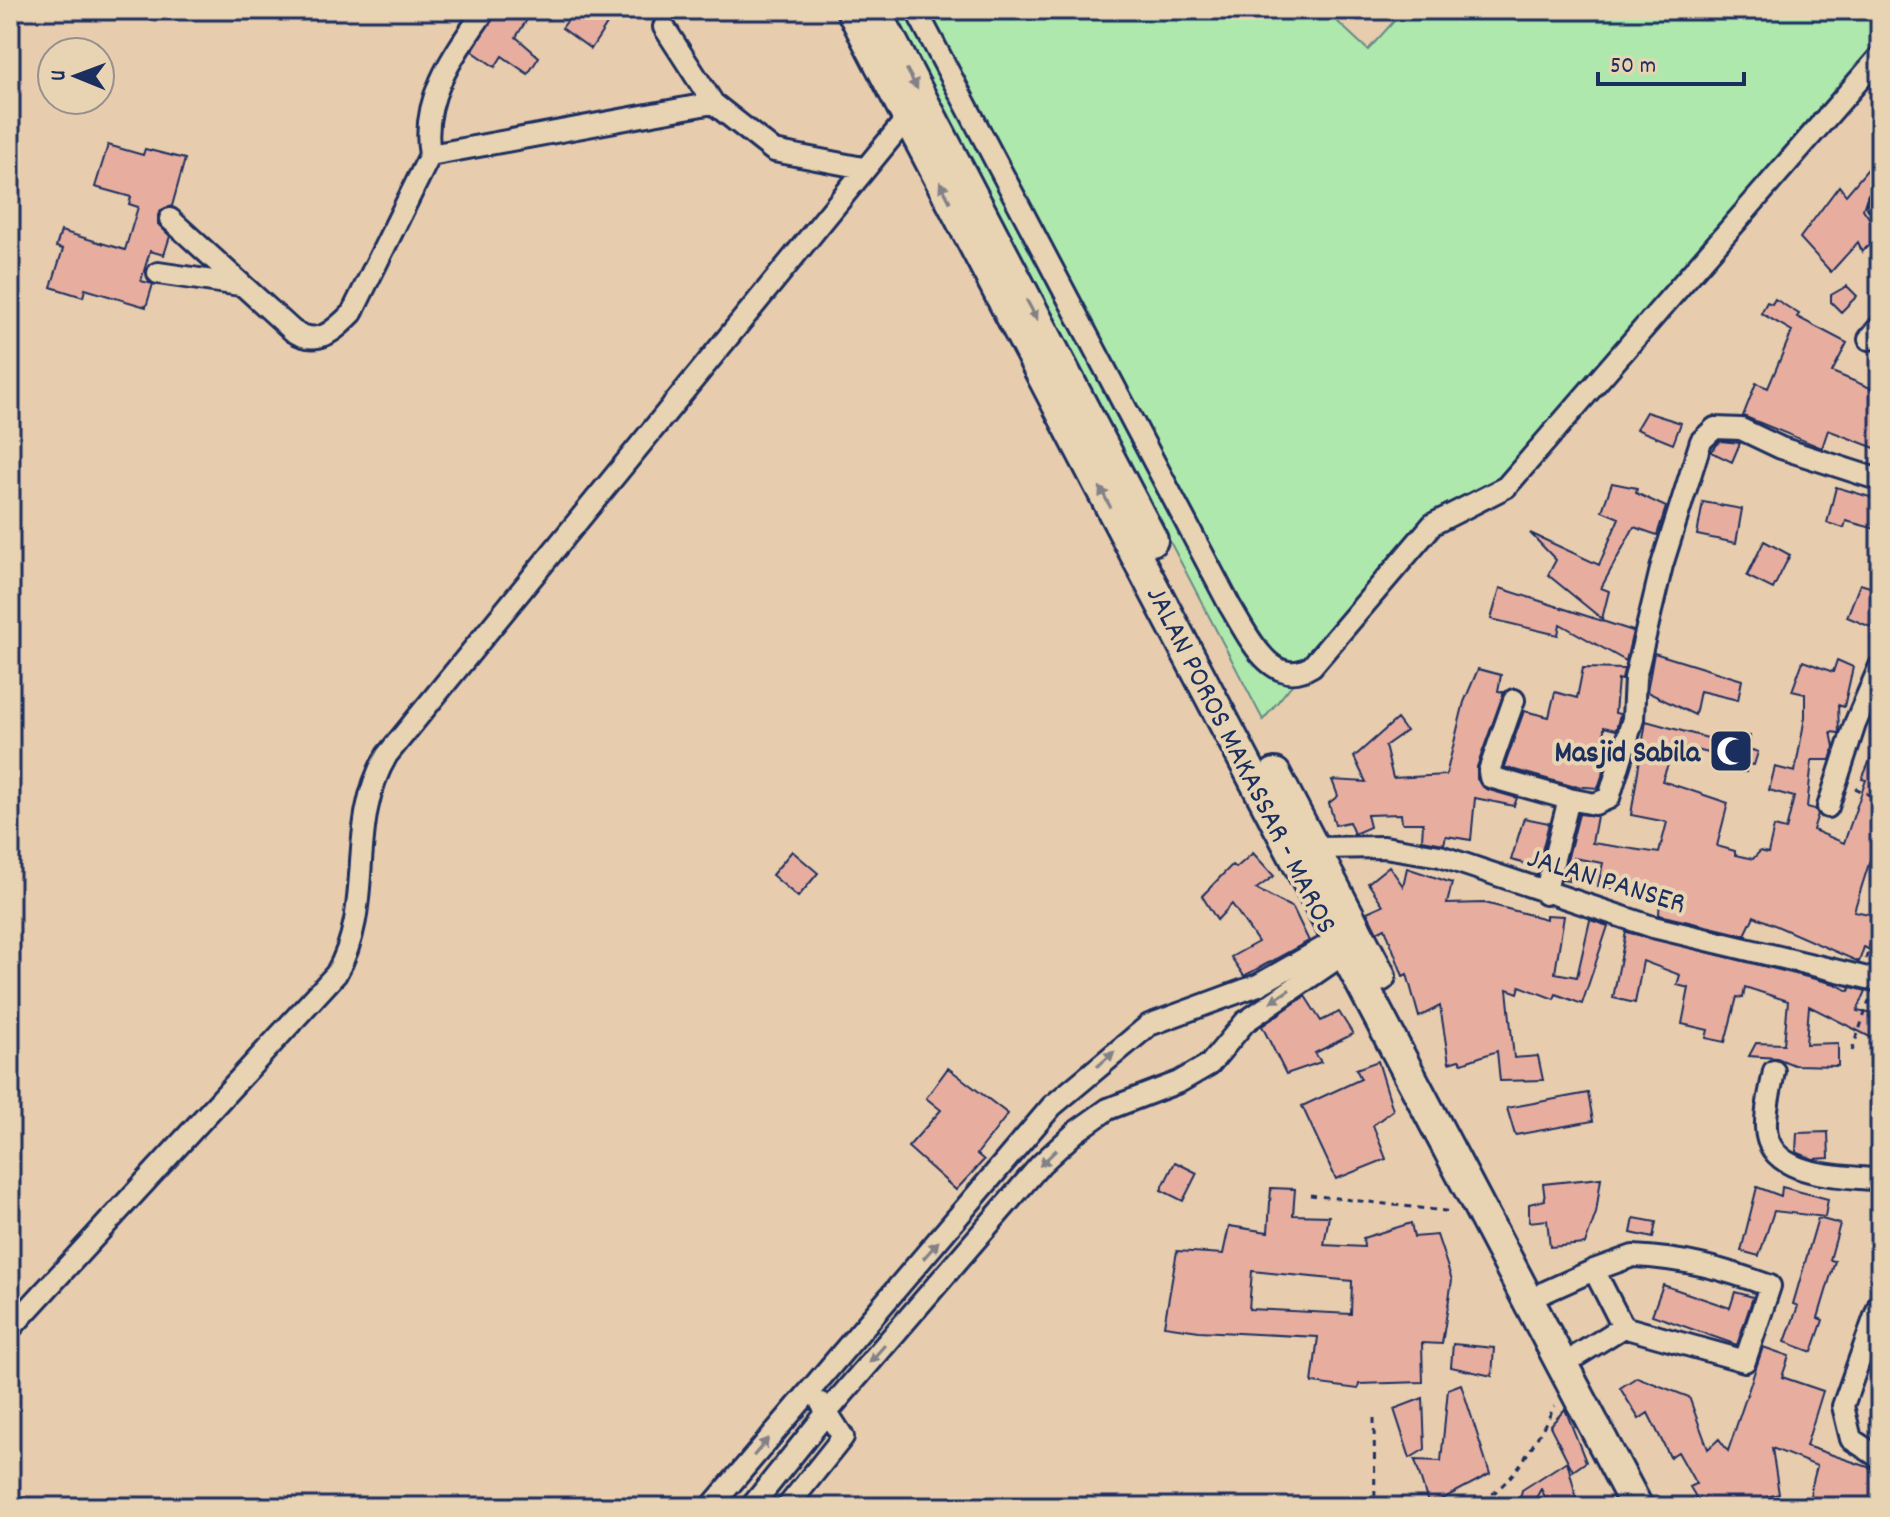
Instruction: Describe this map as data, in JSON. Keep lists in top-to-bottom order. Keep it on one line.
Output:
{"streets":{"highway":["JALAN POROS MAKASSAR - MAROS"],"street":["JALAN PANSER"]},"crossings":[["JALAN POROS MAKASSAR - MAROS","JALAN PANSER"]],"places":{"mosque":["Masjid Sabila"]},"scale_bar":"50 m","north":"left"}
